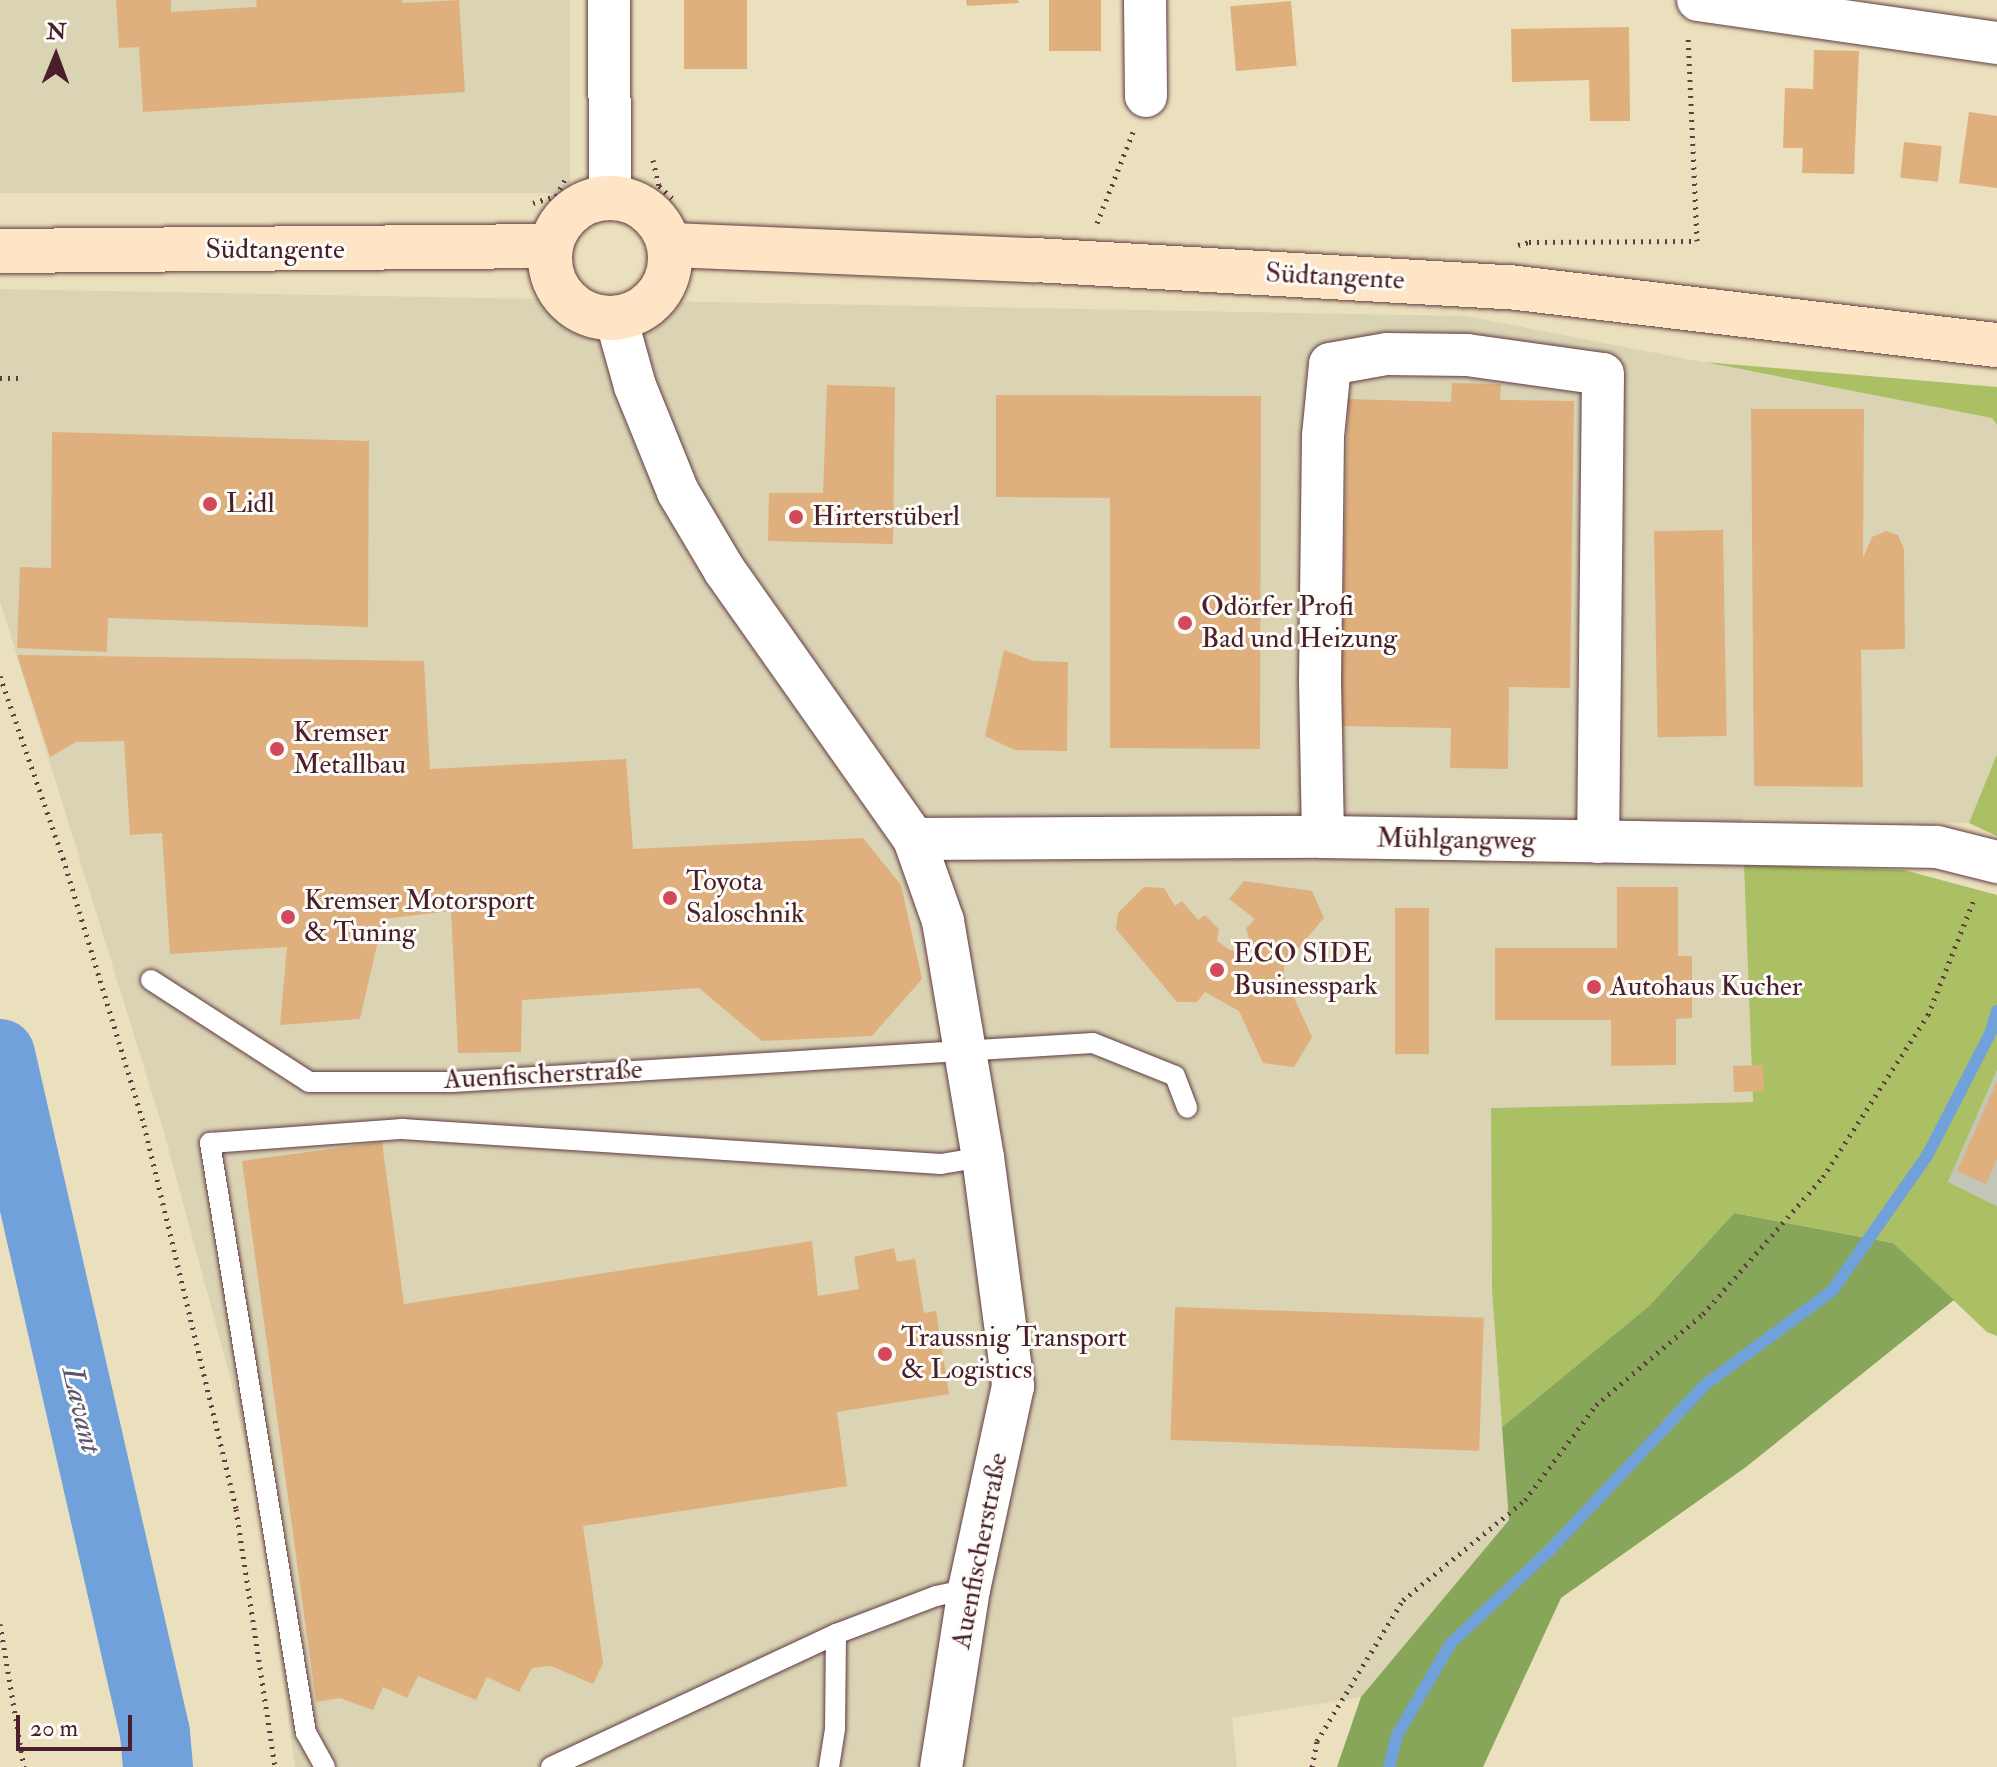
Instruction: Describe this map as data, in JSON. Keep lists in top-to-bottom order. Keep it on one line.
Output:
{"streets":{"main road":["Südtangente"],"street":["Mühlgangweg","Auenfischerstraße"]},"crossings":[["Südtangente","Auenfischerstraße"],["Mühlgangweg","Auenfischerstraße"]],"water":["Lavant"],"places":["Lidl","Hirterstüberl","Odörfer Profi Bad und Heizung","Kremser Metallbau","Toyota Saloschnik","Kremser Motorsport & Tuning","ECO SIDE Businesspark","Autohaus Kucher","Traussnig Transport & Logistics"],"scale_bar":"20 m","north":"top"}
